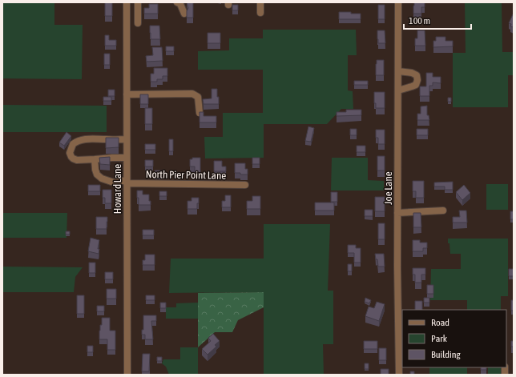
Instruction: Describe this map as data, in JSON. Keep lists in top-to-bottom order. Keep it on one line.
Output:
{"streets":{"street":["North Pier Point Lane","Joe Lane","Howard Lane"]},"crossings":[["North Pier Point Lane","Howard Lane"]],"legend":["Road","Park","Building"],"scale_bar":"100 m"}
